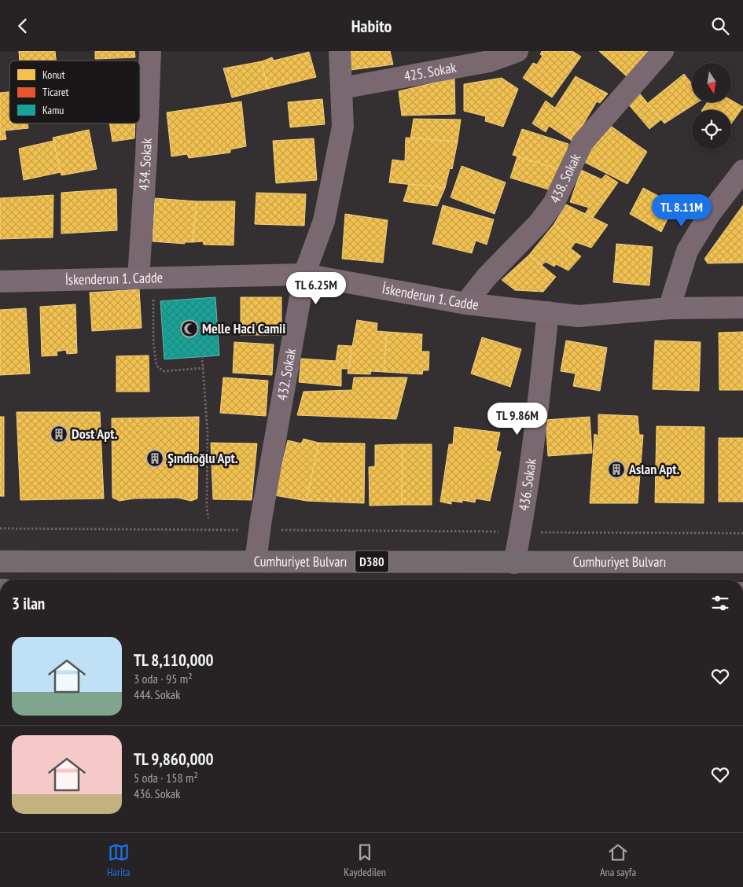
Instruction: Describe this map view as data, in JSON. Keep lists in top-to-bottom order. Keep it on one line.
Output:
{"streets":{"main road":["Cumhuriyet Bulvarı","D380"],"street":["425. Sokak","434. Sokak","438. Sokak","İskenderun 1. Cadde","432. Sokak","436. Sokak"]},"crossings":[["425. Sokak","432. Sokak"],["434. Sokak","İskenderun 1. Cadde"],["438. Sokak","İskenderun 1. Cadde"],["İskenderun 1. Cadde","432. Sokak"],["İskenderun 1. Cadde","436. Sokak"],["432. Sokak","Cumhuriyet Bulvarı"],["436. Sokak","Cumhuriyet Bulvarı"]],"places":{"mosque":["Melle Haci Camii"],"building":["Dost Apt.","Şındioğlu Apt.","Aslan Apt."]},"legend":["Konut","Ticaret","Kamu"],"north":"bottom","page":{"header":"Habito","price":["TL 8.11M","TL 6.25M","TL 9.86M"],"heading":"3 ilan","list":[{"name":"TL 8,110,000","note":"3 oda · 95 m² · 444. Sokak"},{"name":"TL 9,860,000","note":"5 oda · 158 m² · 436. Sokak"}],"tabs":["Harita","Kaydedilen","Ana sayfa"]}}
